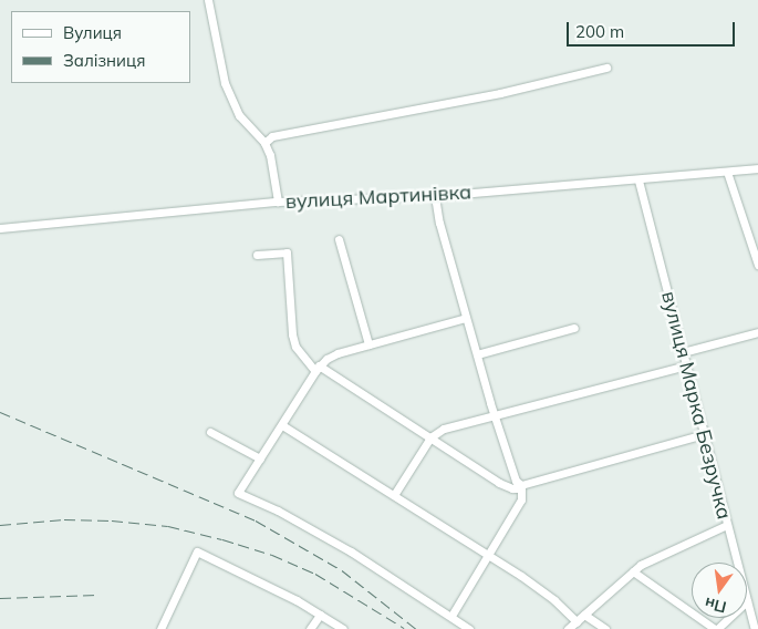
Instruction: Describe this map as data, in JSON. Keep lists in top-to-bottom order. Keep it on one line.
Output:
{"streets":{"street":["вулиця Мартинівка","вулиця Марка Безручка"]},"crossings":[["вулиця Мартинівка","вулиця Марка Безручка"]],"legend":["Вулиця","Залізниця"],"scale_bar":"200 m","north":"bottom"}
